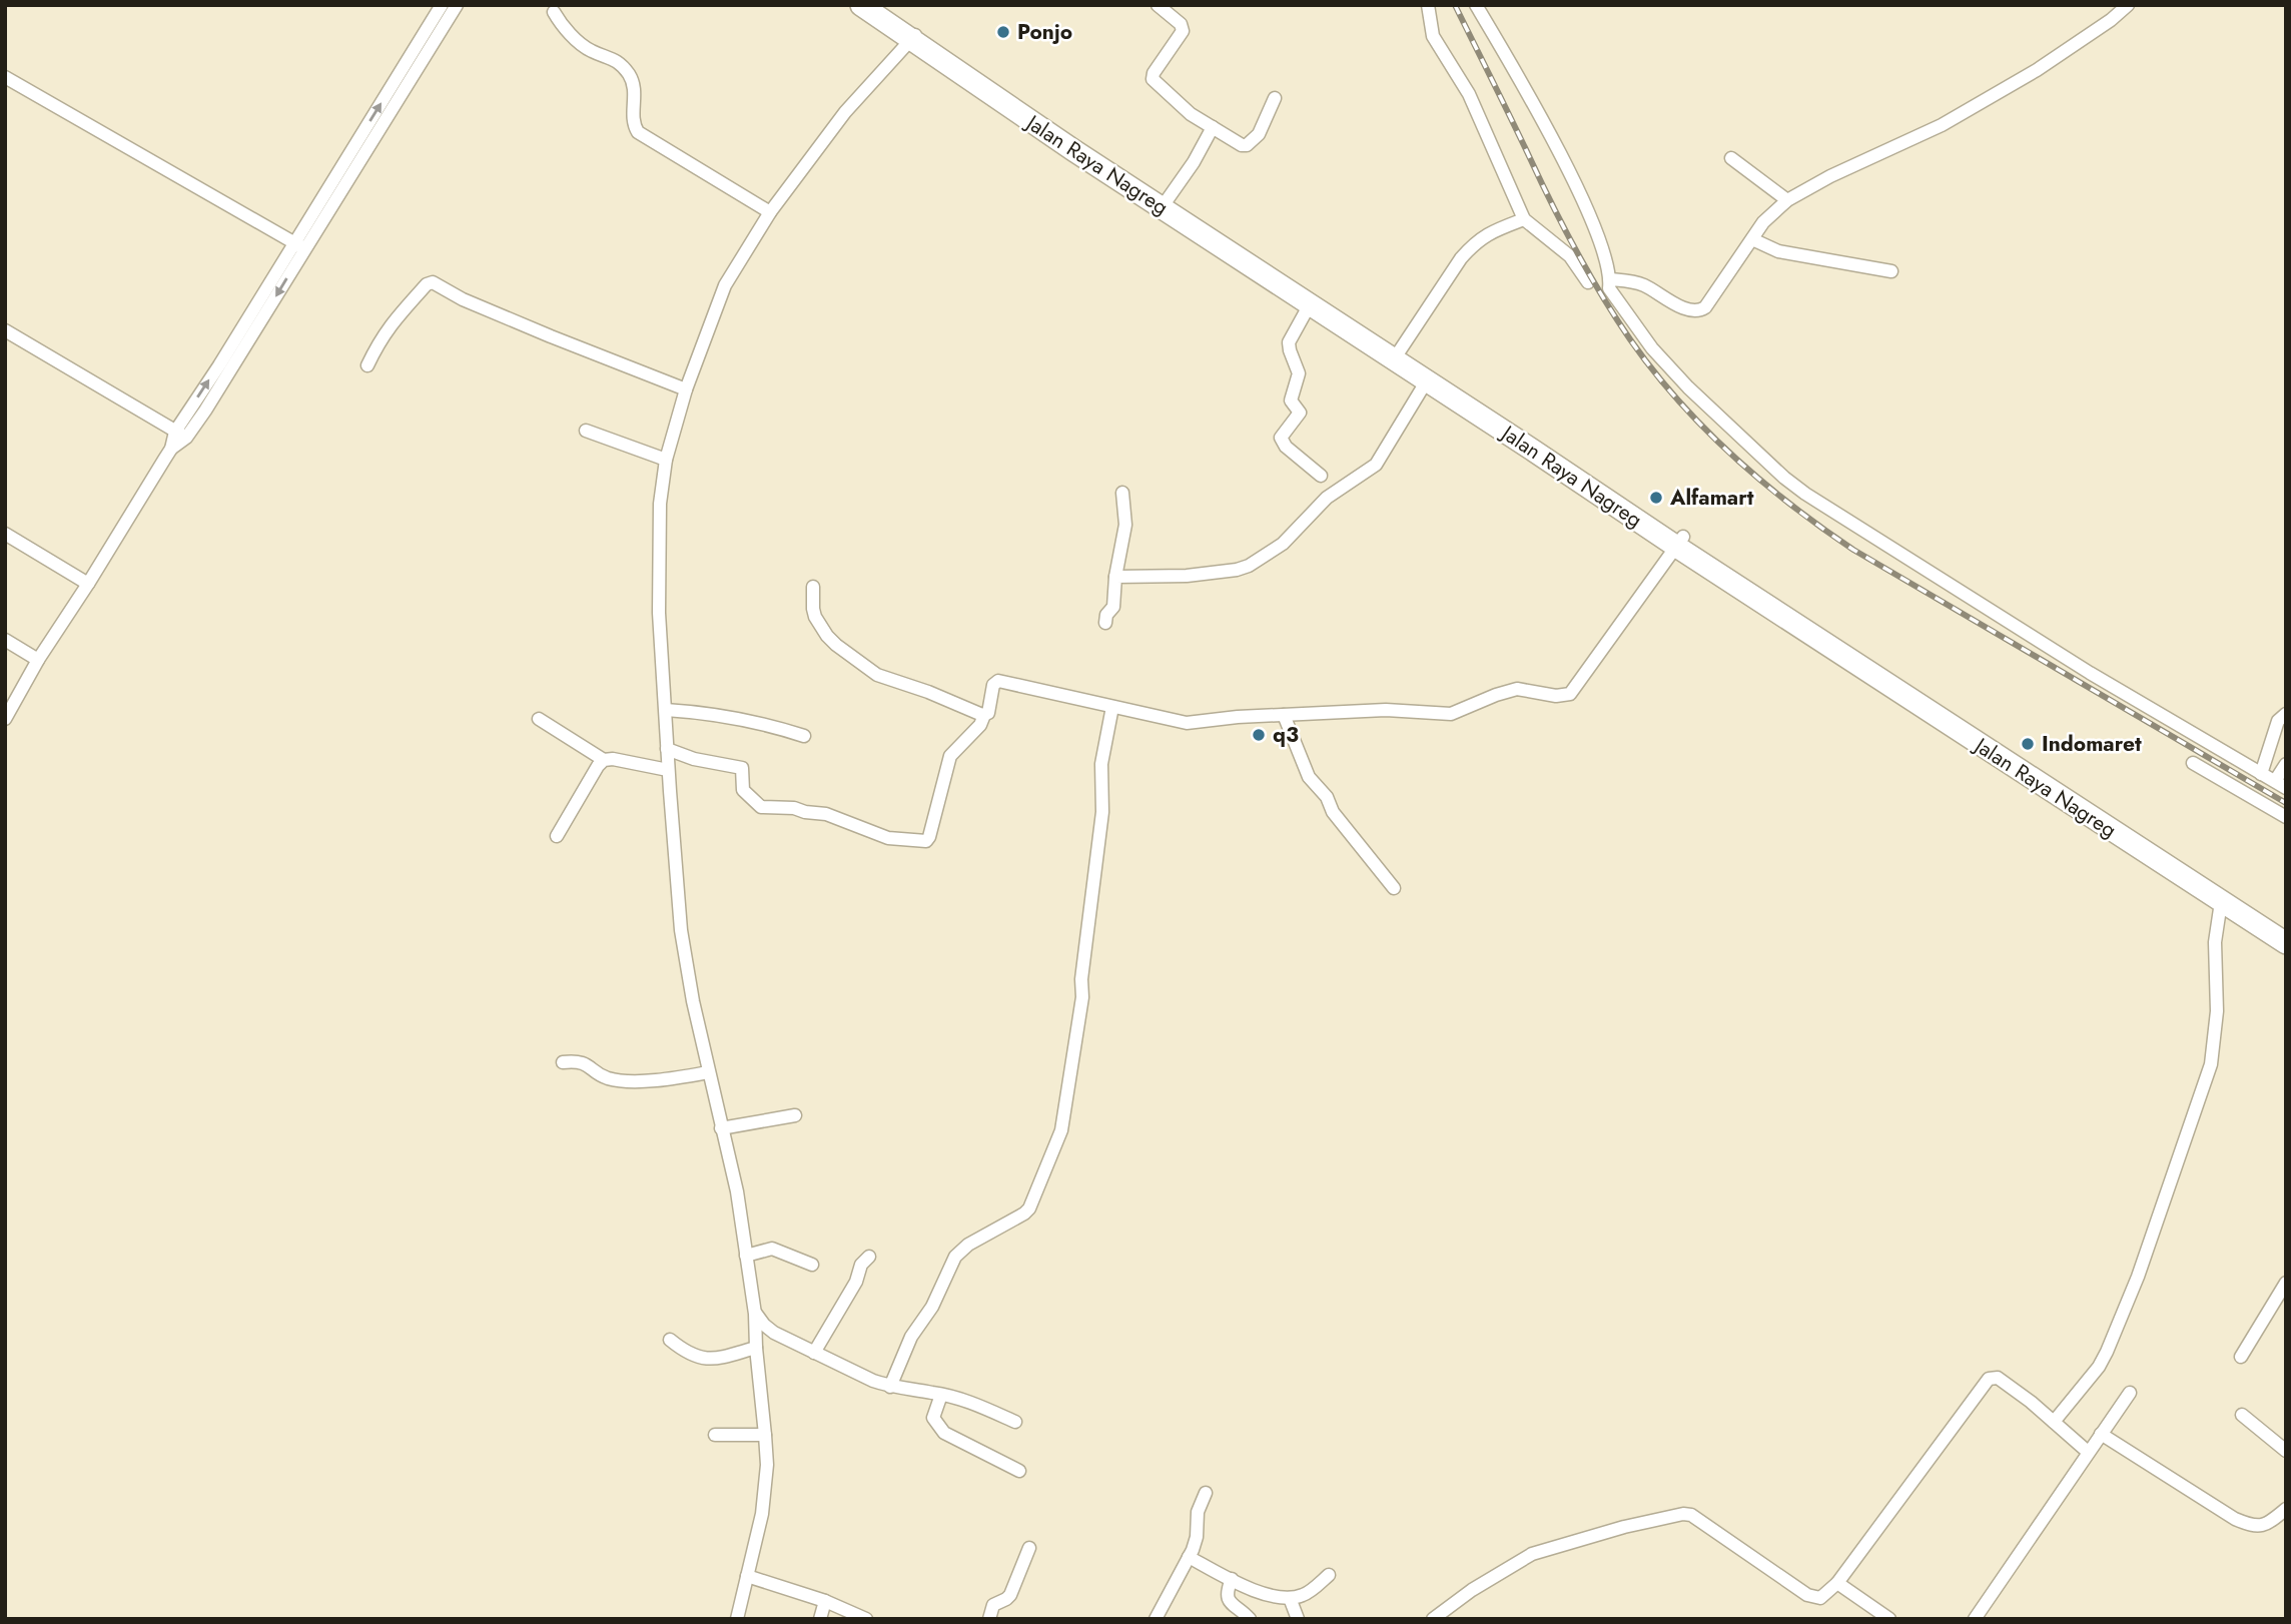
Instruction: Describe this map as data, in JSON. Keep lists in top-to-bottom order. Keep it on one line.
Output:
{"streets":{"highway":["Jalan Raya Nagreg"]},"places":["Ponjo","Alfamart","q3","Indomaret"]}
